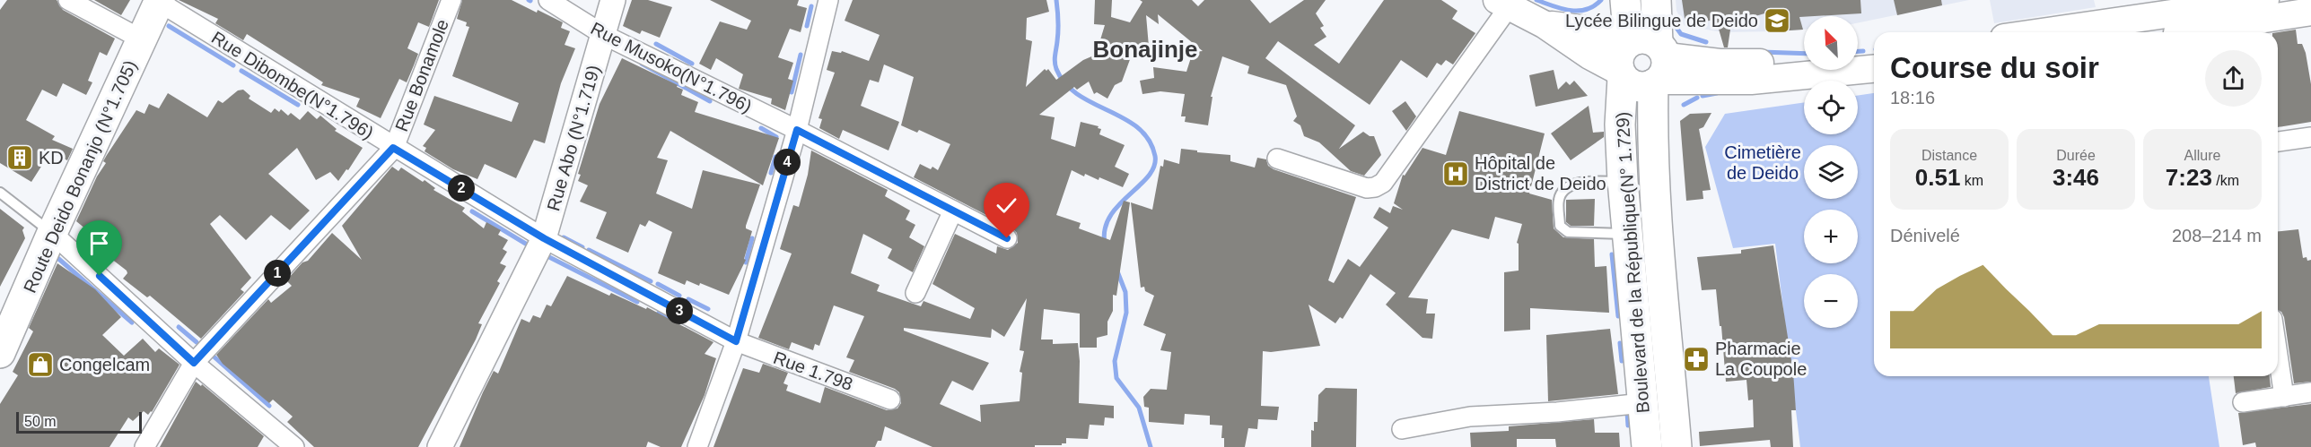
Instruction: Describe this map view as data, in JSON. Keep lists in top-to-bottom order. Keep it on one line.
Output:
{"streets":{"main road":["Route Deido Bonanjo (N°1.705)","Boulevard de la République(N° 1.729)"],"street":["Rue Musoko(N°1.796)","Rue Bonamole","Rue Dibombe(N°1.796)","Rue Abo (N°1.719)","Rue 1.798"]},"crossings":[["Rue Musoko(N°1.796)","Rue Abo (N°1.719)"],["Rue Bonamole","Rue Dibombe(N°1.796)"],["Rue Dibombe(N°1.796)","Rue Abo (N°1.719)"],["Rue Dibombe(N°1.796)","Route Deido Bonanjo (N°1.705)"],["Rue Dibombe(N°1.796)","Rue 1.798"]],"districts":["Bonajinje"],"parks":["Cimetière de Deido"],"places":{"school or university":["Lycée Bilingue de Deido"],"building":["KD"],"hospital":["Hôpital de District de Deido"],"pharmacy":["Pharmacie La Coupole"],"shop":["Congelcam"]},"scale_bar":"50 m","north":"top left","page":{"map_buttons":["+","−"],"heading":["Course du soir","18:16"],"stats":[["Distance","0.51 km"],["Durée","3:46"],["Allure","7:23 /km"]],"pins":["4","2","1","3"],"chart":["Dénivelé","208–214 m"],"scale":"50 m"}}
